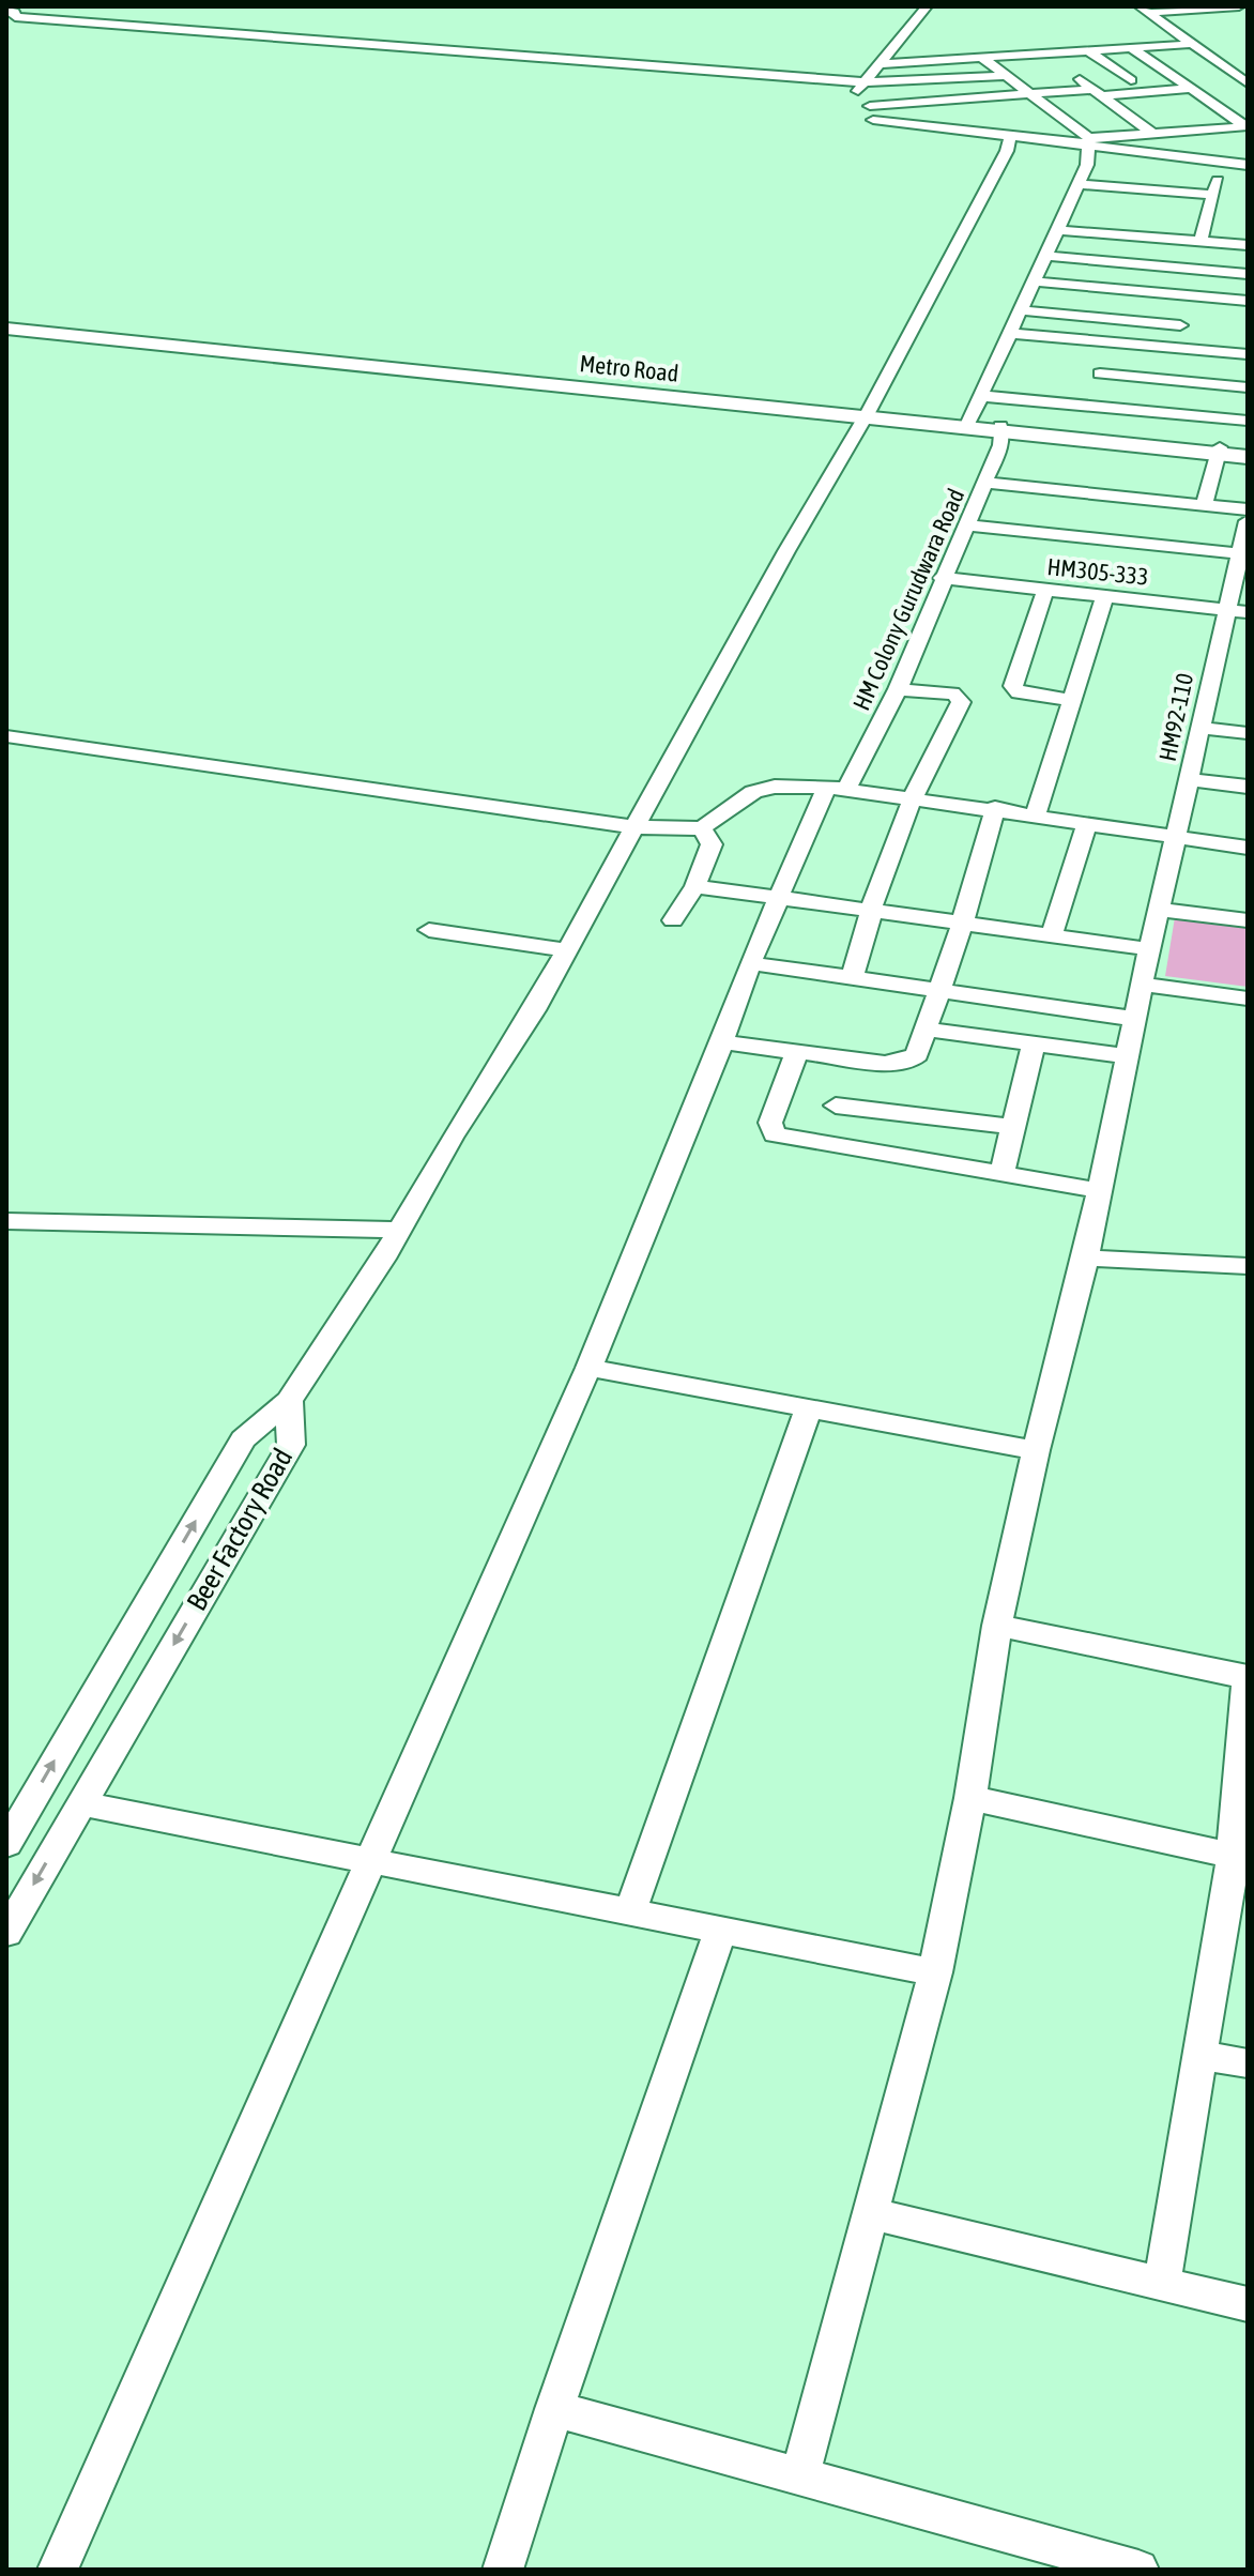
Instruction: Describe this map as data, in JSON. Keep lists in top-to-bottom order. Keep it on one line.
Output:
{"streets":{"street":["Metro Road","HM305-333","HM Colony Gurudwara Road","HM92-110","Beer Factory Road"]},"crossings":[["Metro Road","HM Colony Gurudwara Road"],["HM305-333","HM Colony Gurudwara Road"],["HM305-333","HM92-110"]]}
